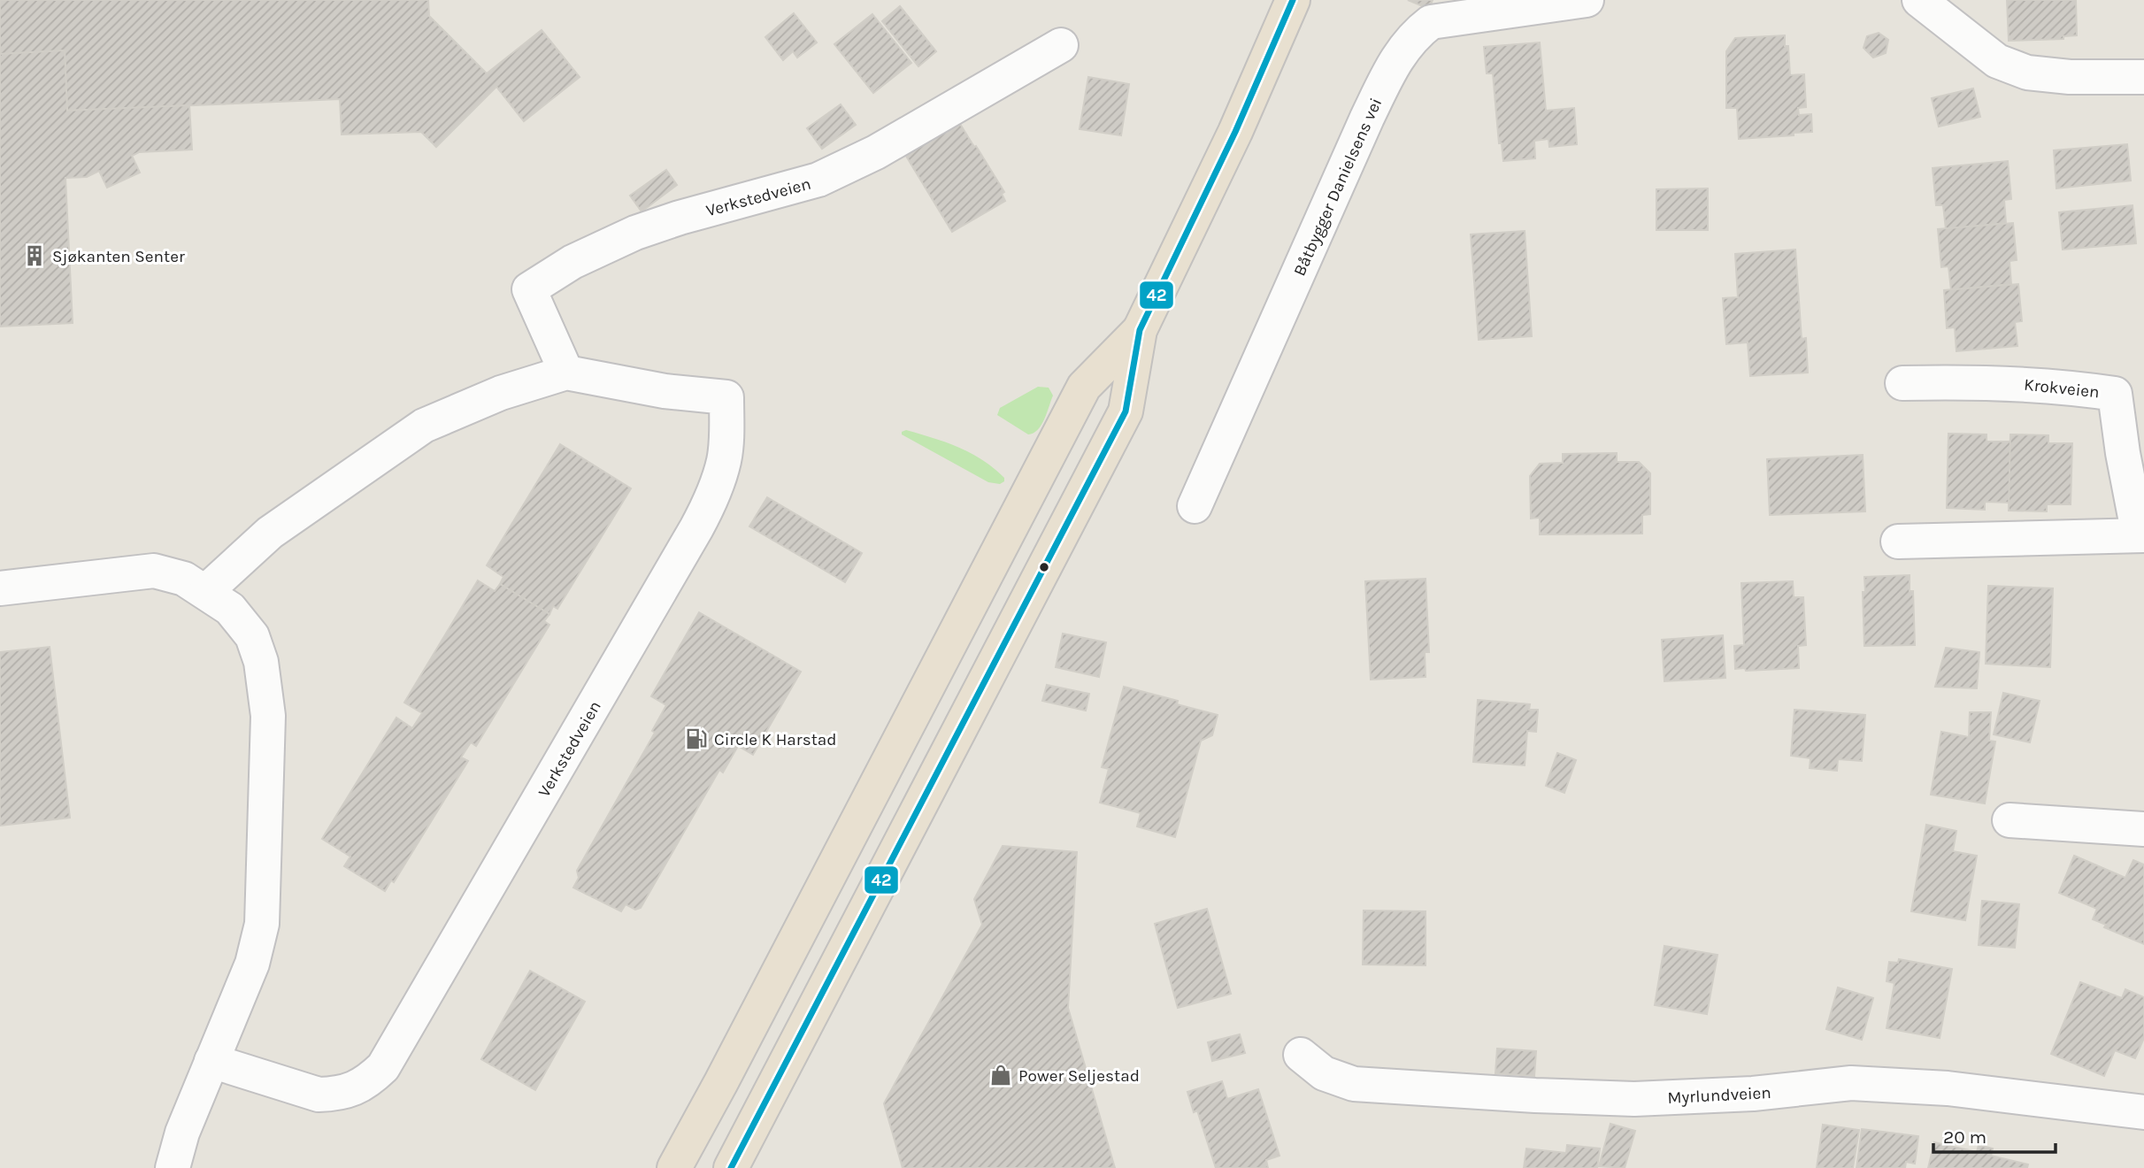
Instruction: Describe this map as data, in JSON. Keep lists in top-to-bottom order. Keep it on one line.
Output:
{"streets":{"street":["Båtbygger Danielsens vei","Verkstedveien","Krokveien","Myrlundveien"]},"places":{"building":["Sjøkanten Senter"],"fuel station":["Circle K Harstad"],"shop":["Power Seljestad"]},"lines":["transit line 42"],"scale_bar":"20 m"}
